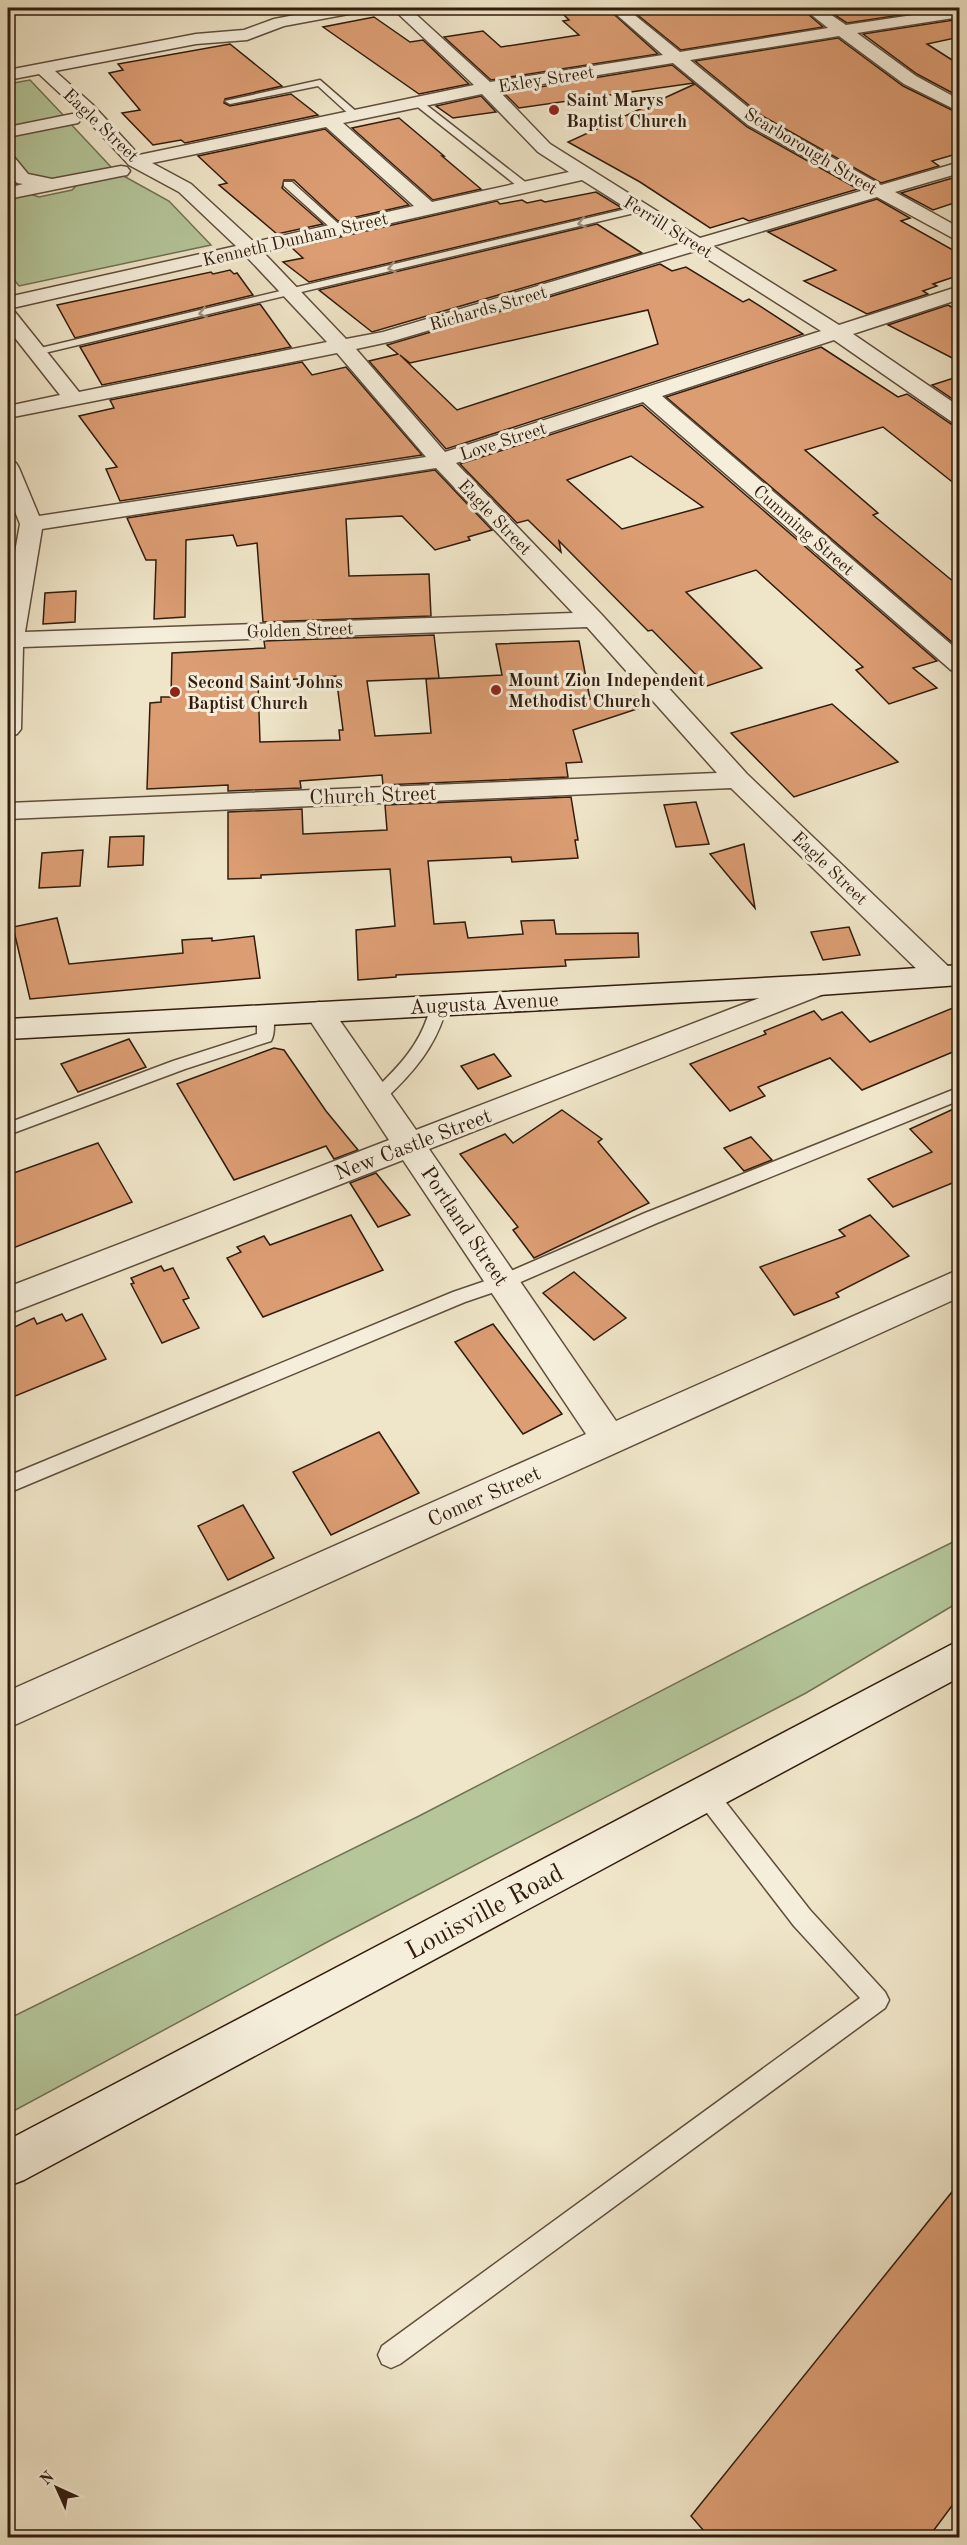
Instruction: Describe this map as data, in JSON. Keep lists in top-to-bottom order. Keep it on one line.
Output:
{"streets":{"street":["Exley Street","Eagle Street","Scarborough Street","Ferrill Street","Kenneth Dunham Street","Richards Street","Love Street","Cumming Street","Golden Street","Church Street","Augusta Avenue","New Castle Street","Portland Street","Comer Street","Louisville Road"]},"crossings":[["Exley Street","Eagle Street"],["Exley Street","Scarborough Street"],["Exley Street","Ferrill Street"],["Eagle Street","Kenneth Dunham Street"],["Eagle Street","Richards Street"],["Eagle Street","Love Street"],["Eagle Street","Golden Street"],["Eagle Street","Church Street"],["Eagle Street","Augusta Avenue"],["Scarborough Street","Richards Street"],["Ferrill Street","Kenneth Dunham Street"],["Ferrill Street","Richards Street"],["Ferrill Street","Love Street"],["Love Street","Cumming Street"],["Augusta Avenue","New Castle Street"],["Augusta Avenue","Portland Street"],["New Castle Street","Portland Street"],["Portland Street","Comer Street"]],"places":["Saint Marys Baptist Church","Mount Zion Independent Methodist Church","Second Saint Johns Baptist Church"],"north":"top left"}
